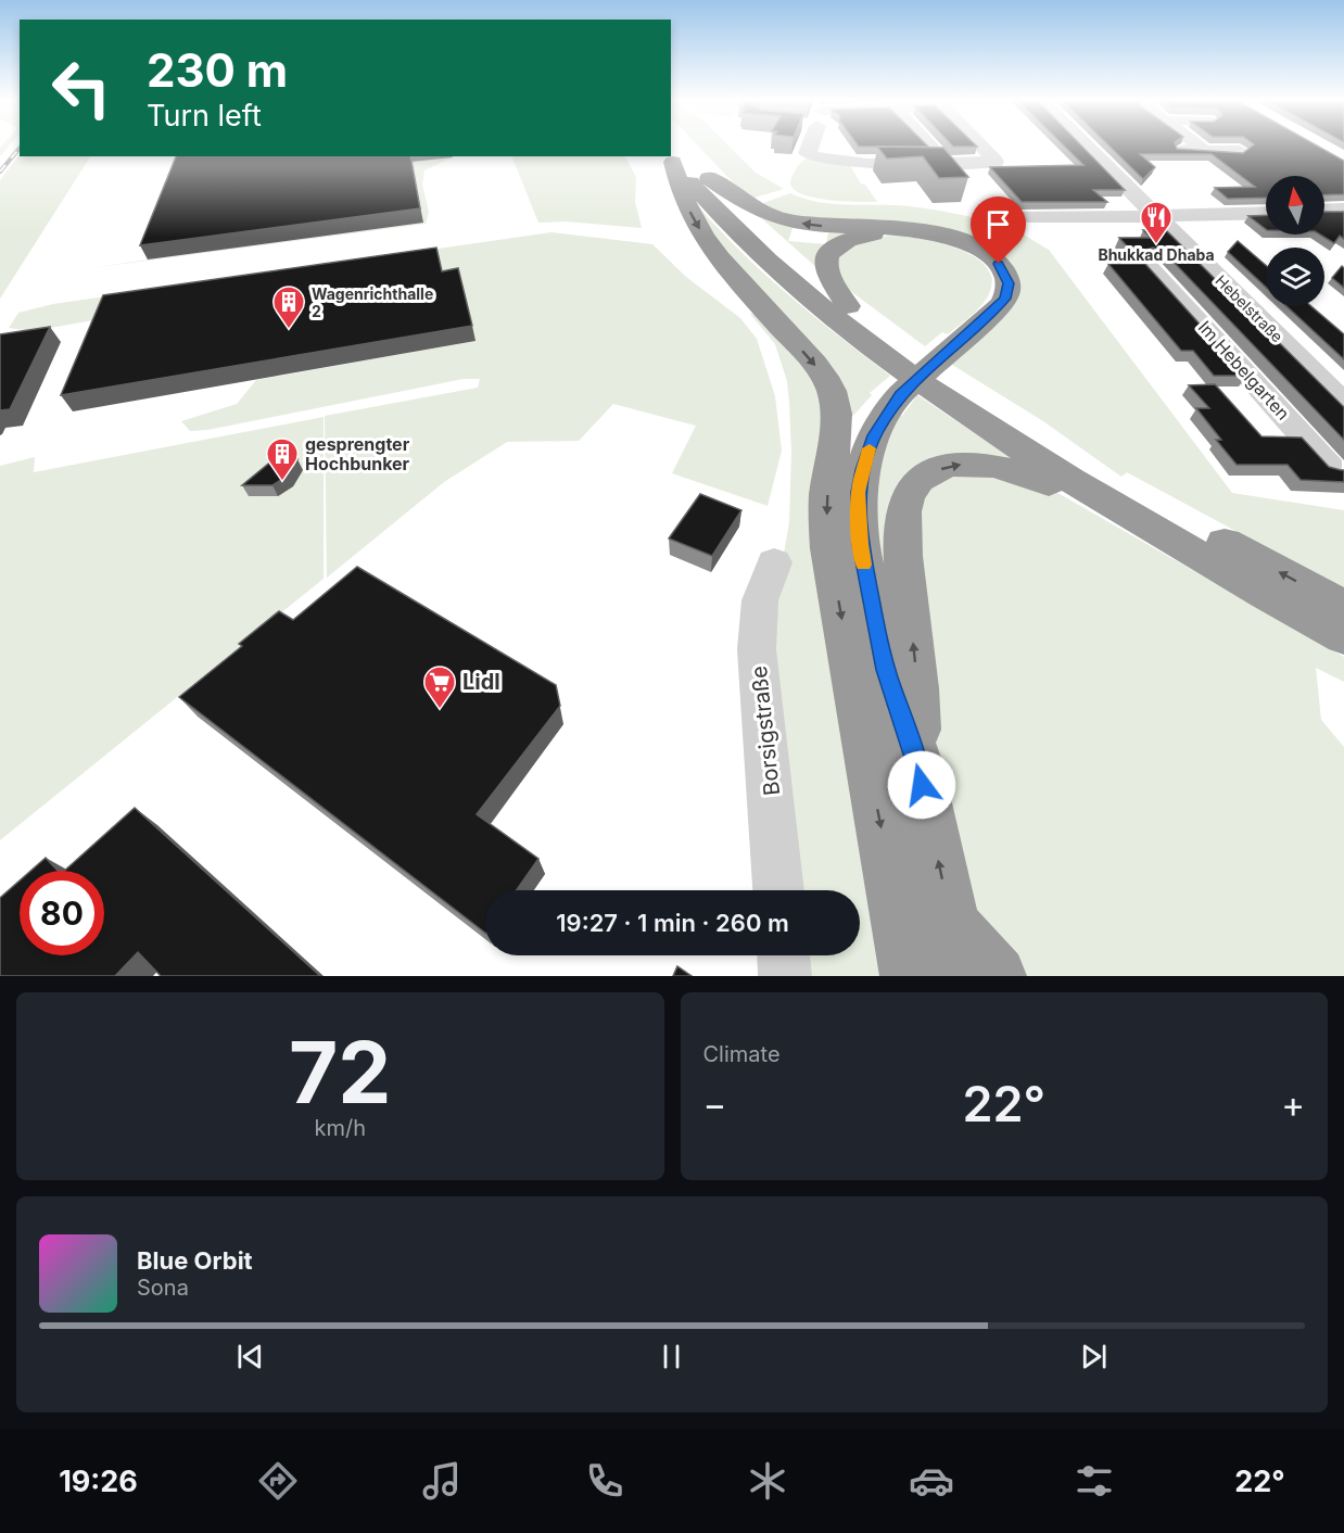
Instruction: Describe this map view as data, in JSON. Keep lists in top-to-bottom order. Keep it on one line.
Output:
{"streets":{"street":["Hebelstraße","Im Hebelgarten","Borsigstraße"]},"crossings":[["Hebelstraße","Im Hebelgarten"]],"places":{"restaurant":["Bhukkad Dhaba"],"building":["Wagenrichthalle 2","gesprengter Hochbunker"],"supermarket":["Lidl"]},"north":"top","page":{"turn":["230 m","Turn left"],"limit":"80","trip":"19:27 · 1 min · 260 m","tile":[["72","km/h"],"Climate"],"heat":["−","22°","+"],"song":["Blue Orbit","Sona"],"tabs":["19:26","22°"]}}
